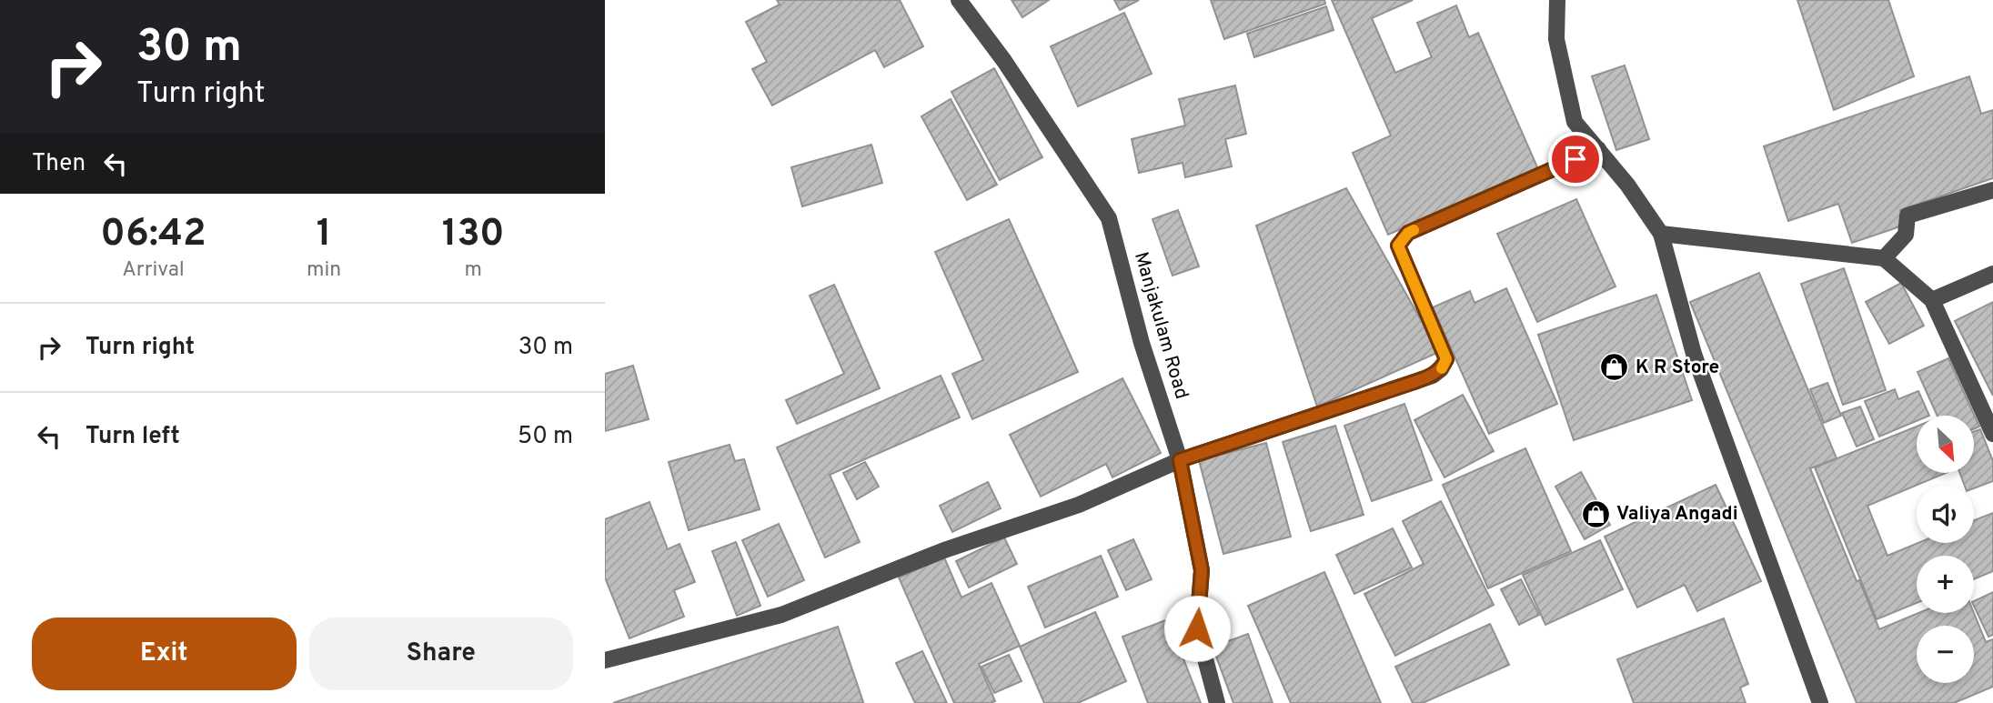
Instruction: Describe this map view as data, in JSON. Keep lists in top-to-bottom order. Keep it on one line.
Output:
{"streets":{"street":["Manjakulam Road"]},"places":{"shop":["K R Store","Valiya Angadi"]},"north":"bottom right","page":{"turn":["30 m","Turn right"],"then":"Then","eta":["06:42","Arrival","1","min","130","m"],"list":[{"name":"Turn right","value":"30 m"},{"name":"Turn left","value":"50 m"}],"map_buttons":["+","−"],"buttons":["Exit","Share"]}}
